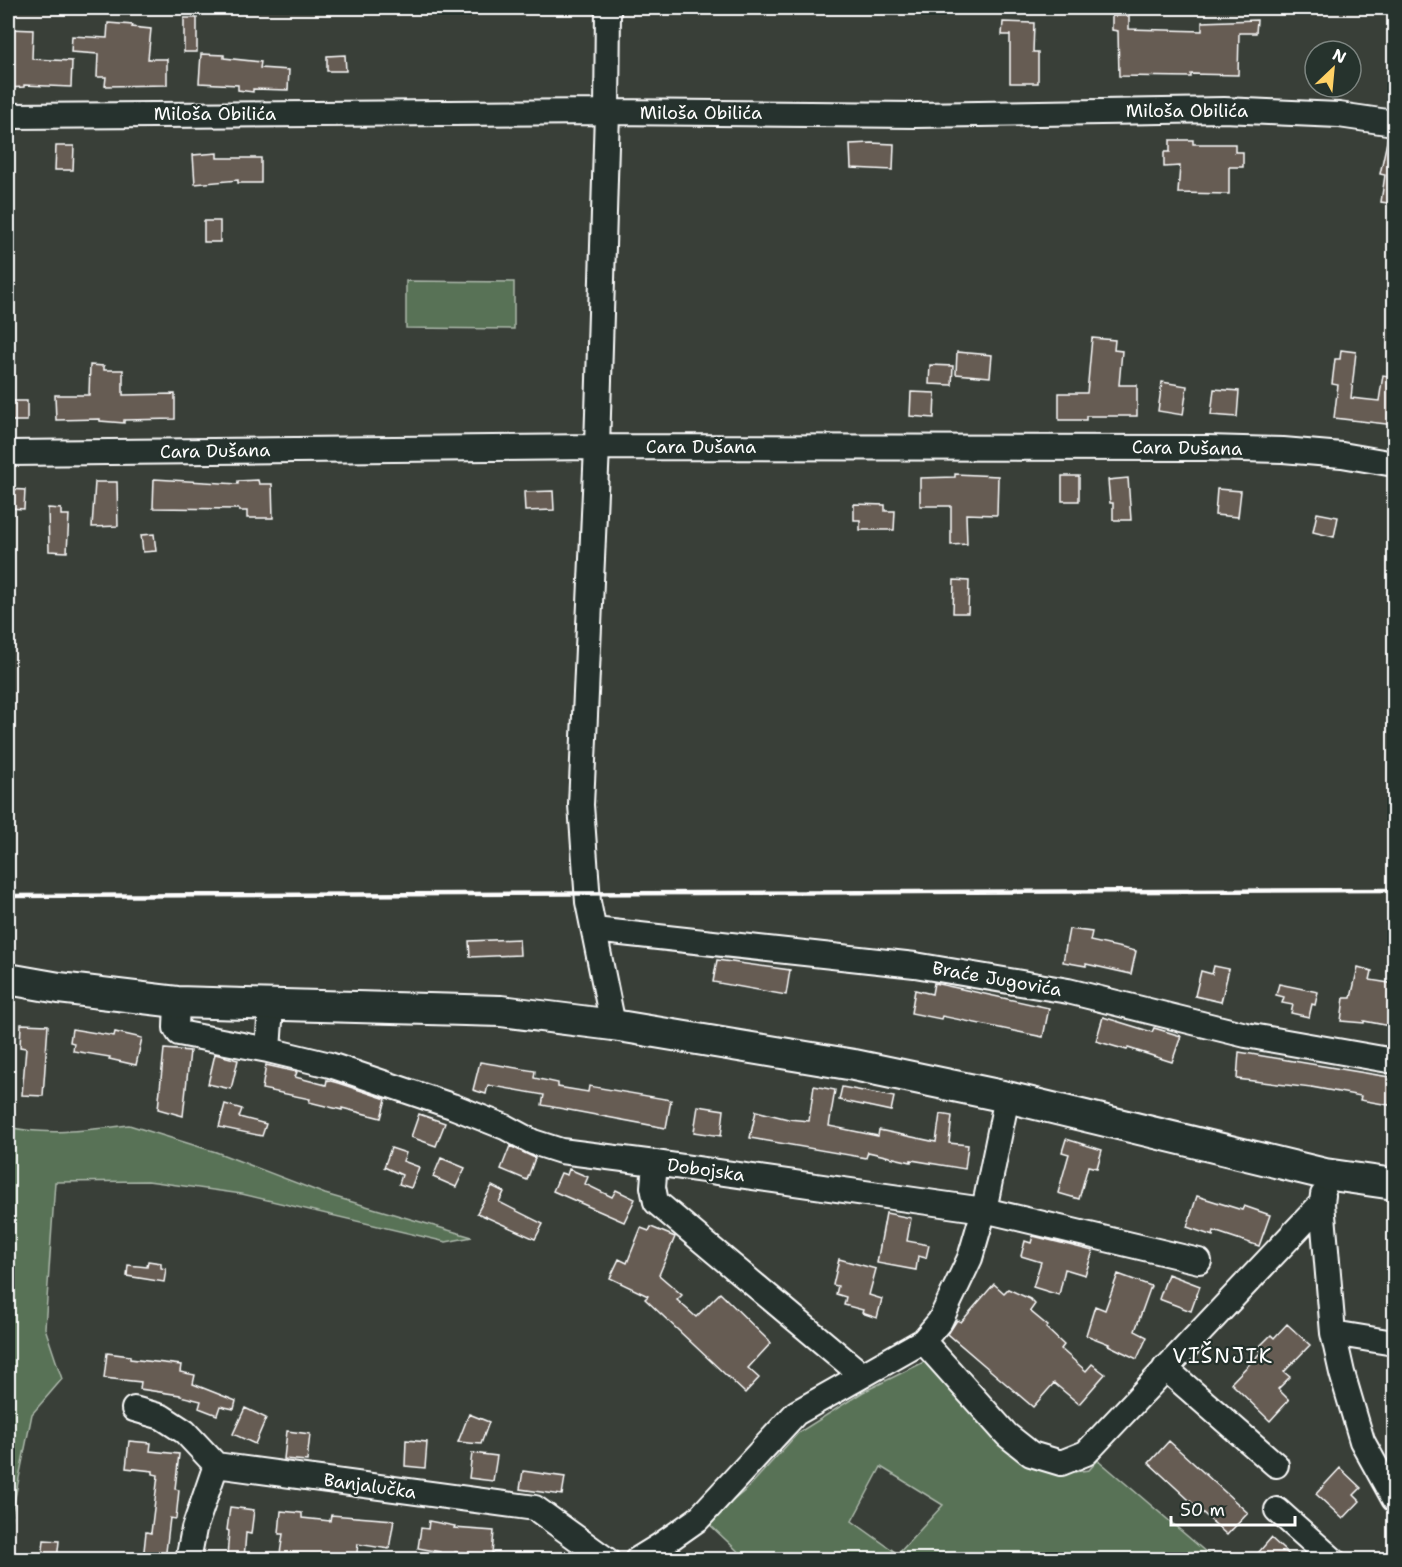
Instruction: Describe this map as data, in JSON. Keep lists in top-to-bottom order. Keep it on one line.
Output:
{"streets":{"street":["Miloša Obilića","Cara Dušana","Braće Jugovića","Dobojska","Banjalučka"]},"districts":["VIŠNJIK"],"scale_bar":"50 m","north":"top right"}
